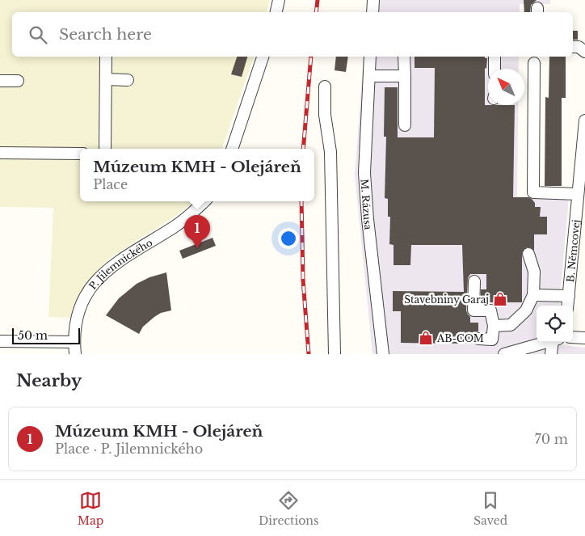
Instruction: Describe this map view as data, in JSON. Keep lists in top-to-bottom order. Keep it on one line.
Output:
{"streets":{"street":["M. Rázusa","B. Němcovej","P. Jilemnického"]},"places":{"shop":["Stavebniny Garaj","AB-COM"]},"scale_bar":"50 m","north":"top left","page":{"search":"Search here","popup":["Múzeum KMH - Olejáreň","Place"],"pins":"1","scale":"50 m","heading":"Nearby","list":[{"mark":"1","name":"Múzeum KMH - Olejáreň","note":"Place · P. Jilemnického","value":"70 m"}],"nav":["Map","Directions","Saved"]}}
